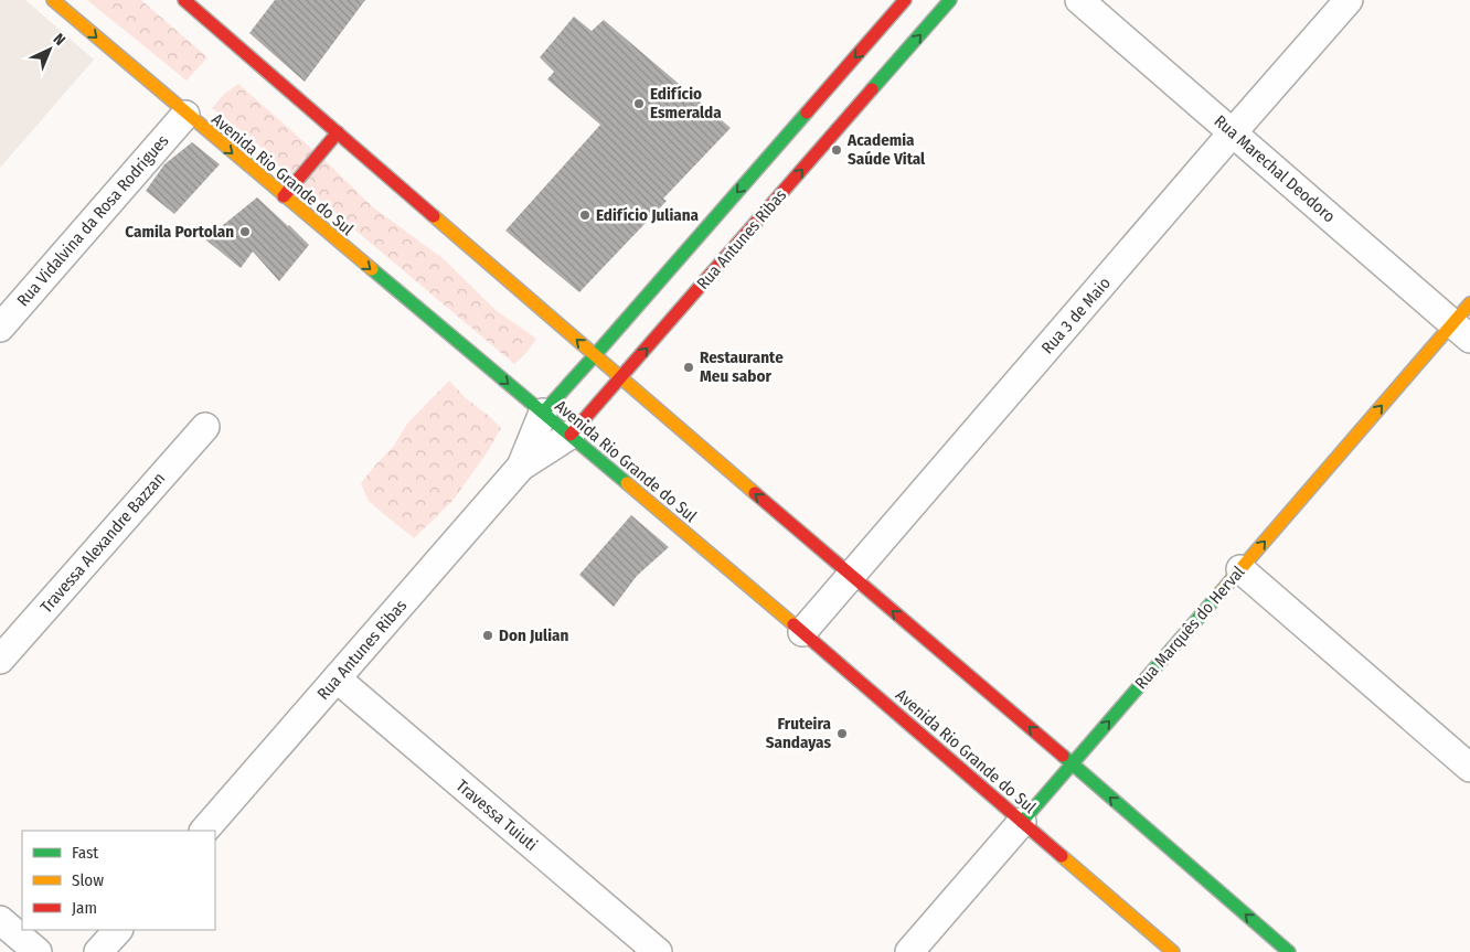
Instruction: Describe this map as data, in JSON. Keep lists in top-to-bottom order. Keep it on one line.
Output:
{"streets":{"main road":["Avenida Rio Grande do Sul","Rua Antunes Ribas","Rua Marquês do Herval"],"street":["Rua Marechal Deodoro","Rua Vidalvina da Rosa Rodrigues","Rua 3 de Maio","Travessa Alexandre Bazzan","Travessa Tuiuti"]},"crossings":[["Rua Marechal Deodoro","Rua 3 de Maio"],["Rua Marechal Deodoro","Rua Marquês do Herval"],["Avenida Rio Grande do Sul","Rua Vidalvina da Rosa Rodrigues"],["Avenida Rio Grande do Sul","Rua Antunes Ribas"],["Avenida Rio Grande do Sul","Rua 3 de Maio"],["Avenida Rio Grande do Sul","Rua Marquês do Herval"],["Rua Antunes Ribas","Travessa Tuiuti"]],"one_way":["Rua Marquês do Herval"],"places":["Edifício Esmeralda","Academia Saúde Vital","Edifício Juliana","Camila Portolan","Restaurante Meu sabor","Don Julian","Fruteira Sandayas"],"legend":["Fast","Slow","Jam"],"north":"top right"}
